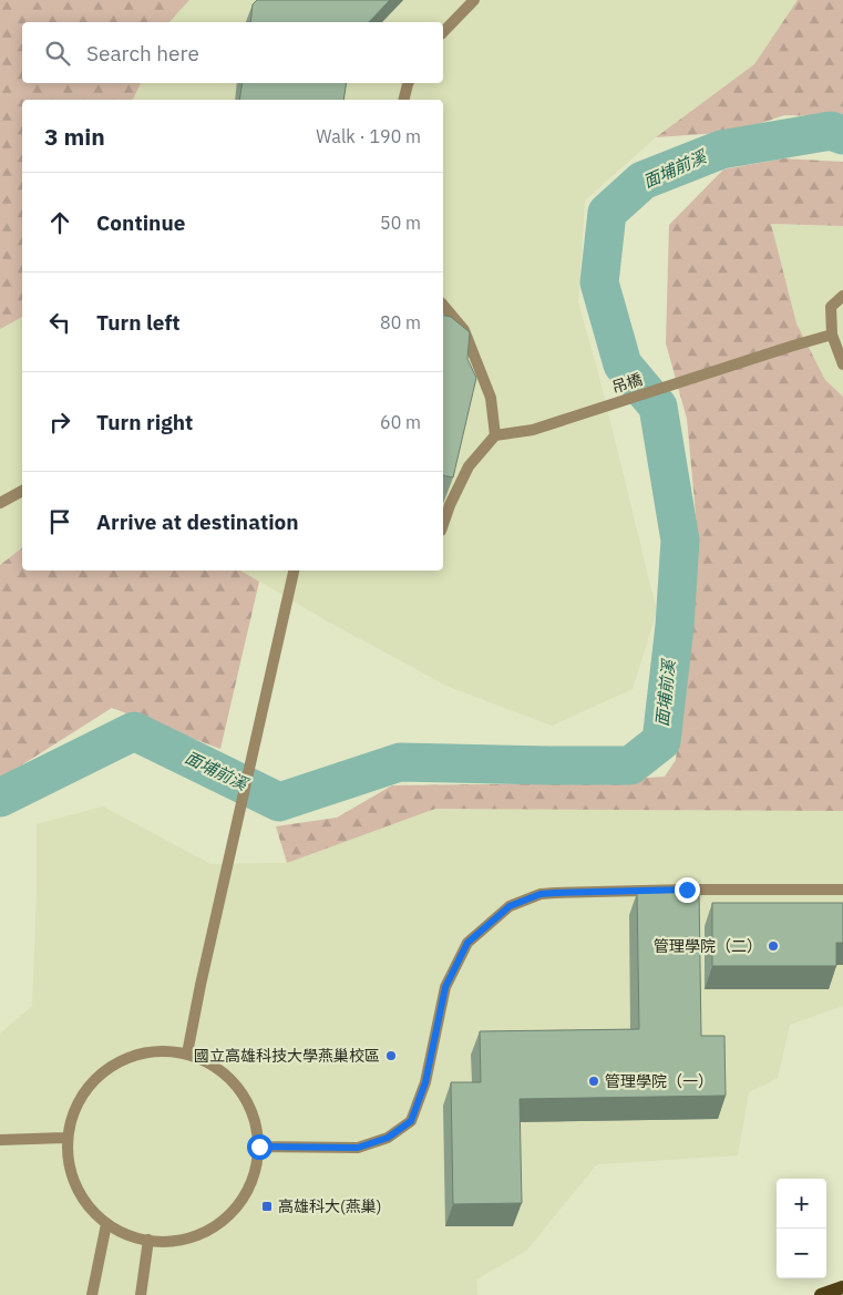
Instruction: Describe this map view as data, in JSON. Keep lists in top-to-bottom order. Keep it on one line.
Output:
{"streets":{"street":["吊橋"]},"water":["面埔前溪"],"places":{"other":["管理學院（二）","國立高雄科技大學燕巢校區","管理學院（一）"],"transit":["高雄科大(燕巢)"]},"page":{"search":"Search here","heading":["3 min","Walk · 190 m"],"list":[["Continue","50 m"],["Turn left","80 m"],["Turn right","60 m"],"Arrive at destination"],"map_buttons":["+","−"]}}
